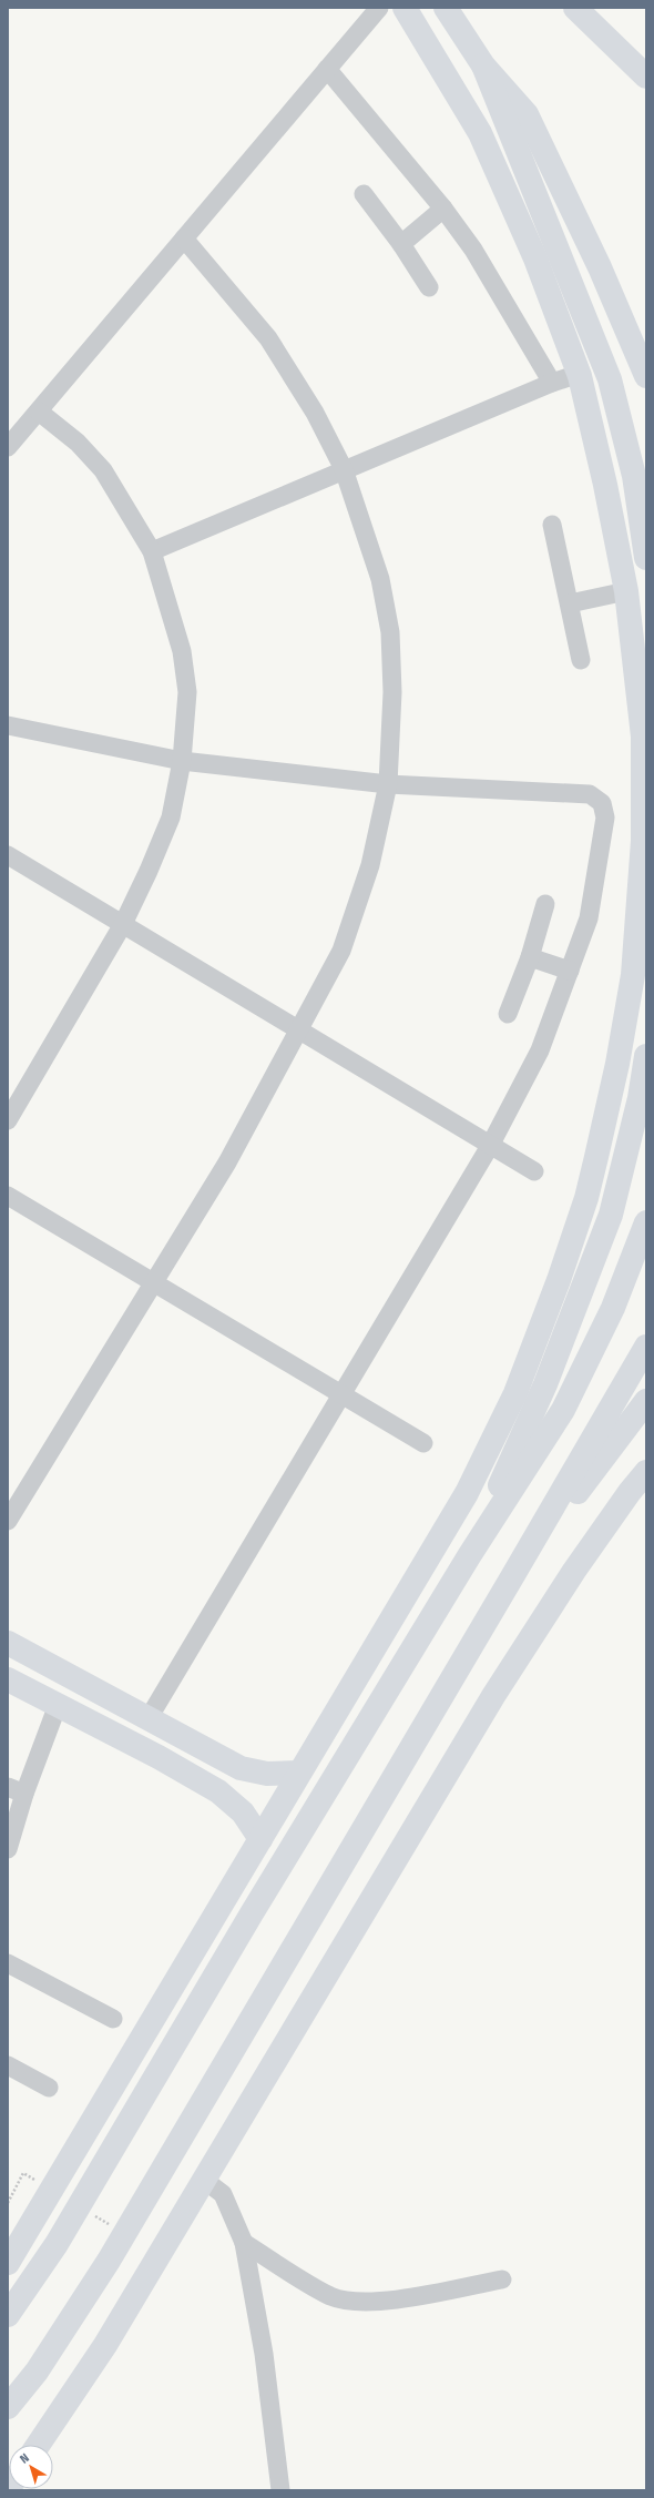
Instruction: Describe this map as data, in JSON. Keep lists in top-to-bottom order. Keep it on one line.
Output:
{"north":"top left"}
